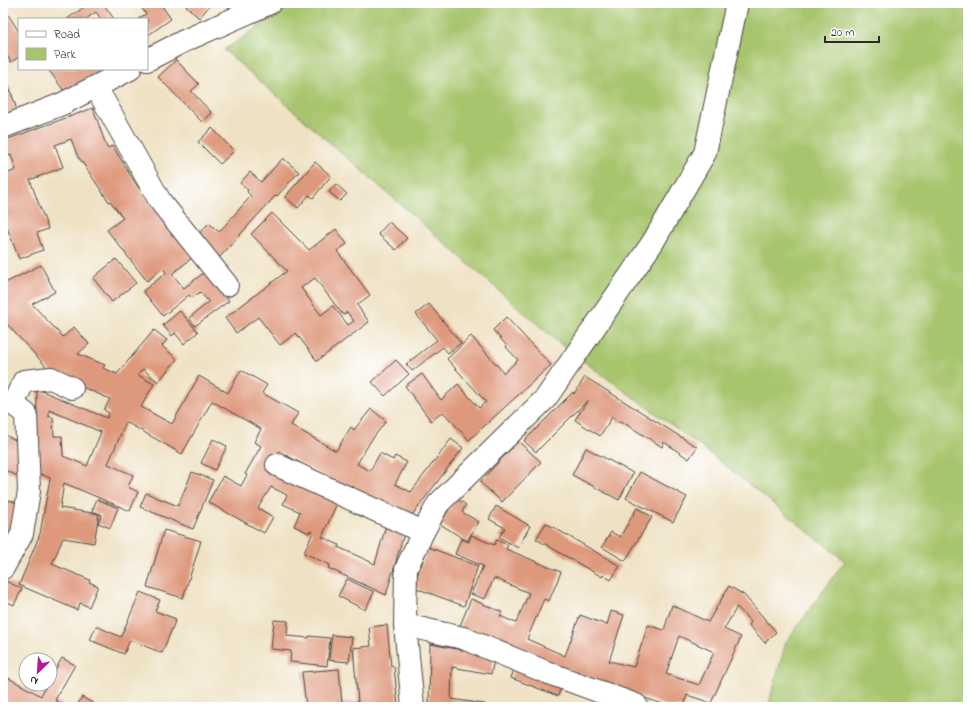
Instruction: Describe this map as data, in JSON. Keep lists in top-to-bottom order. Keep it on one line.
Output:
{"legend":["Road","Park"],"scale_bar":"20 m","north":"bottom left"}
